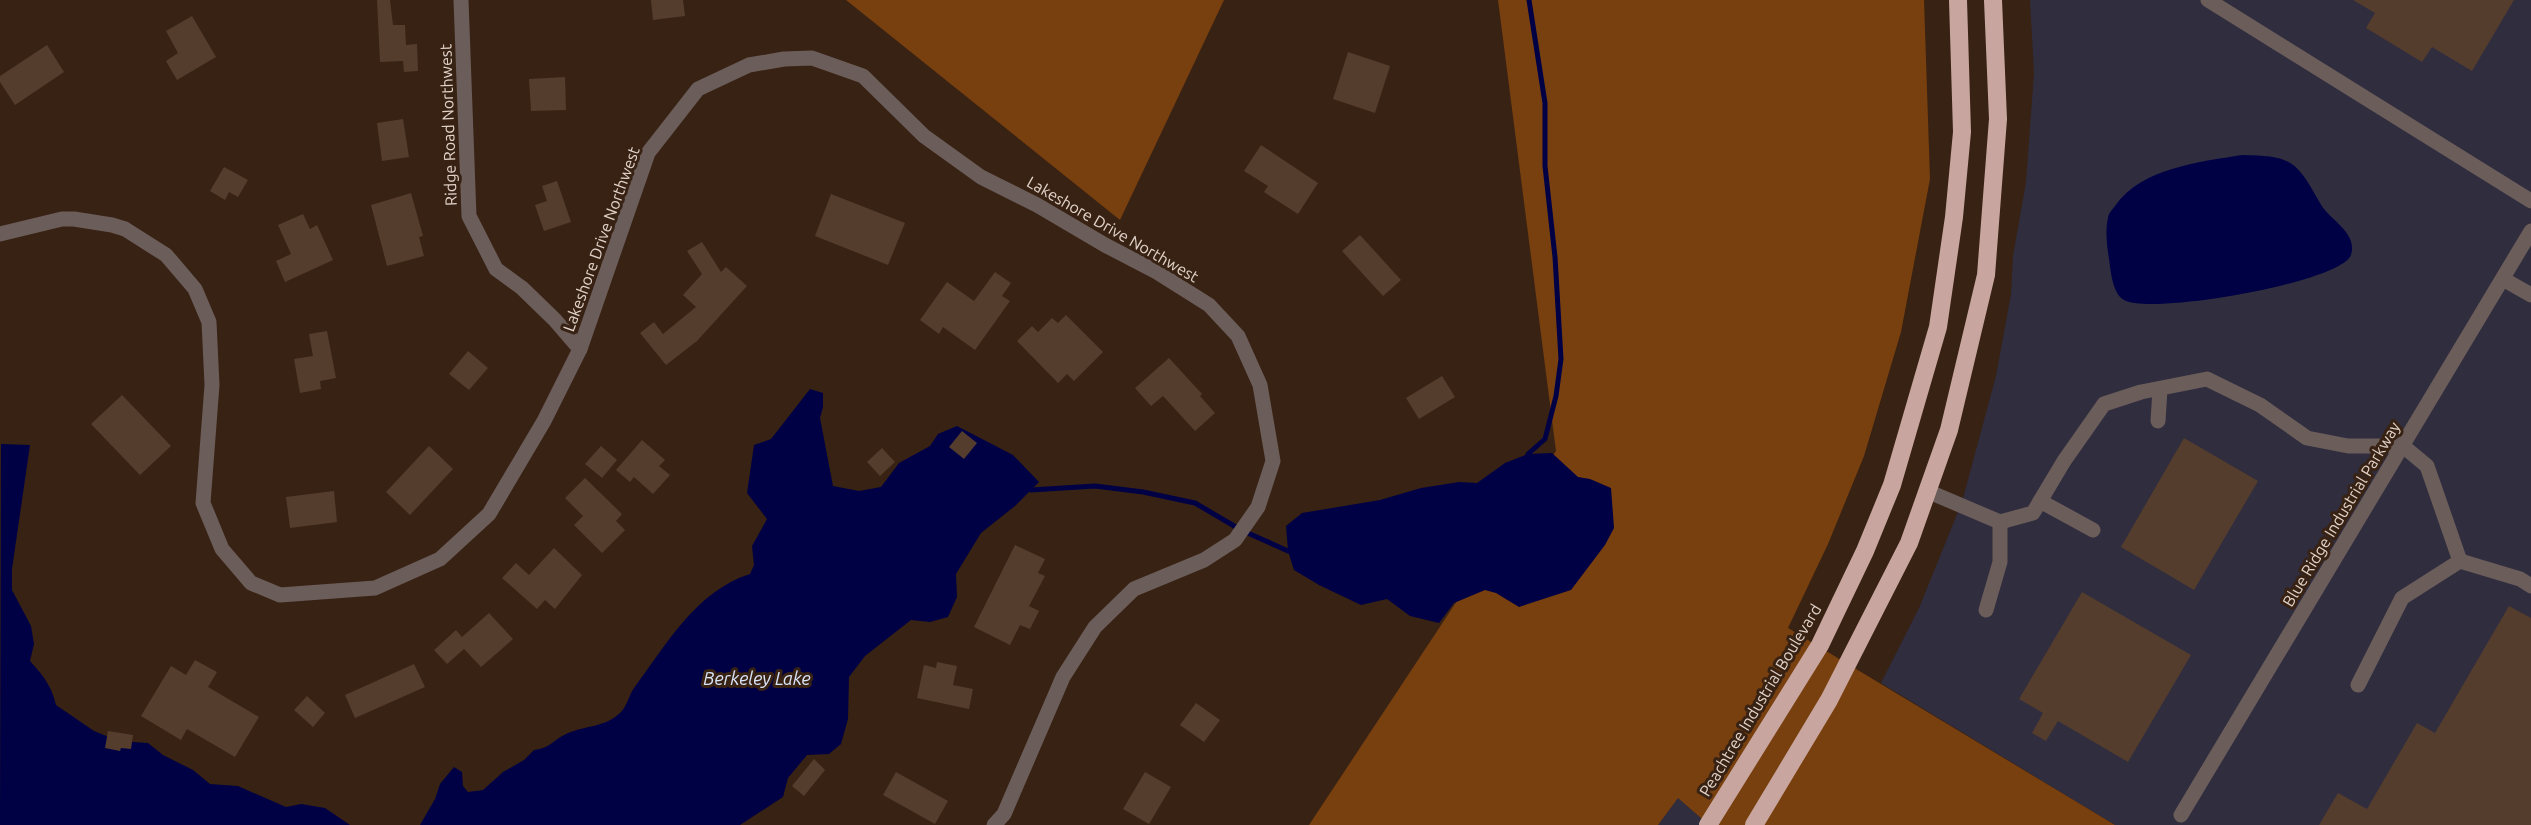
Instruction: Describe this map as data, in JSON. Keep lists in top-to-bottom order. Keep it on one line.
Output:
{"streets":{"highway":["Peachtree Industrial Boulevard"],"street":["Ridge Road Northwest","Lakeshore Drive Northwest","Blue Ridge Industrial Parkway"]},"crossings":[["Ridge Road Northwest","Lakeshore Drive Northwest"]],"water":["Berkeley Lake"]}
